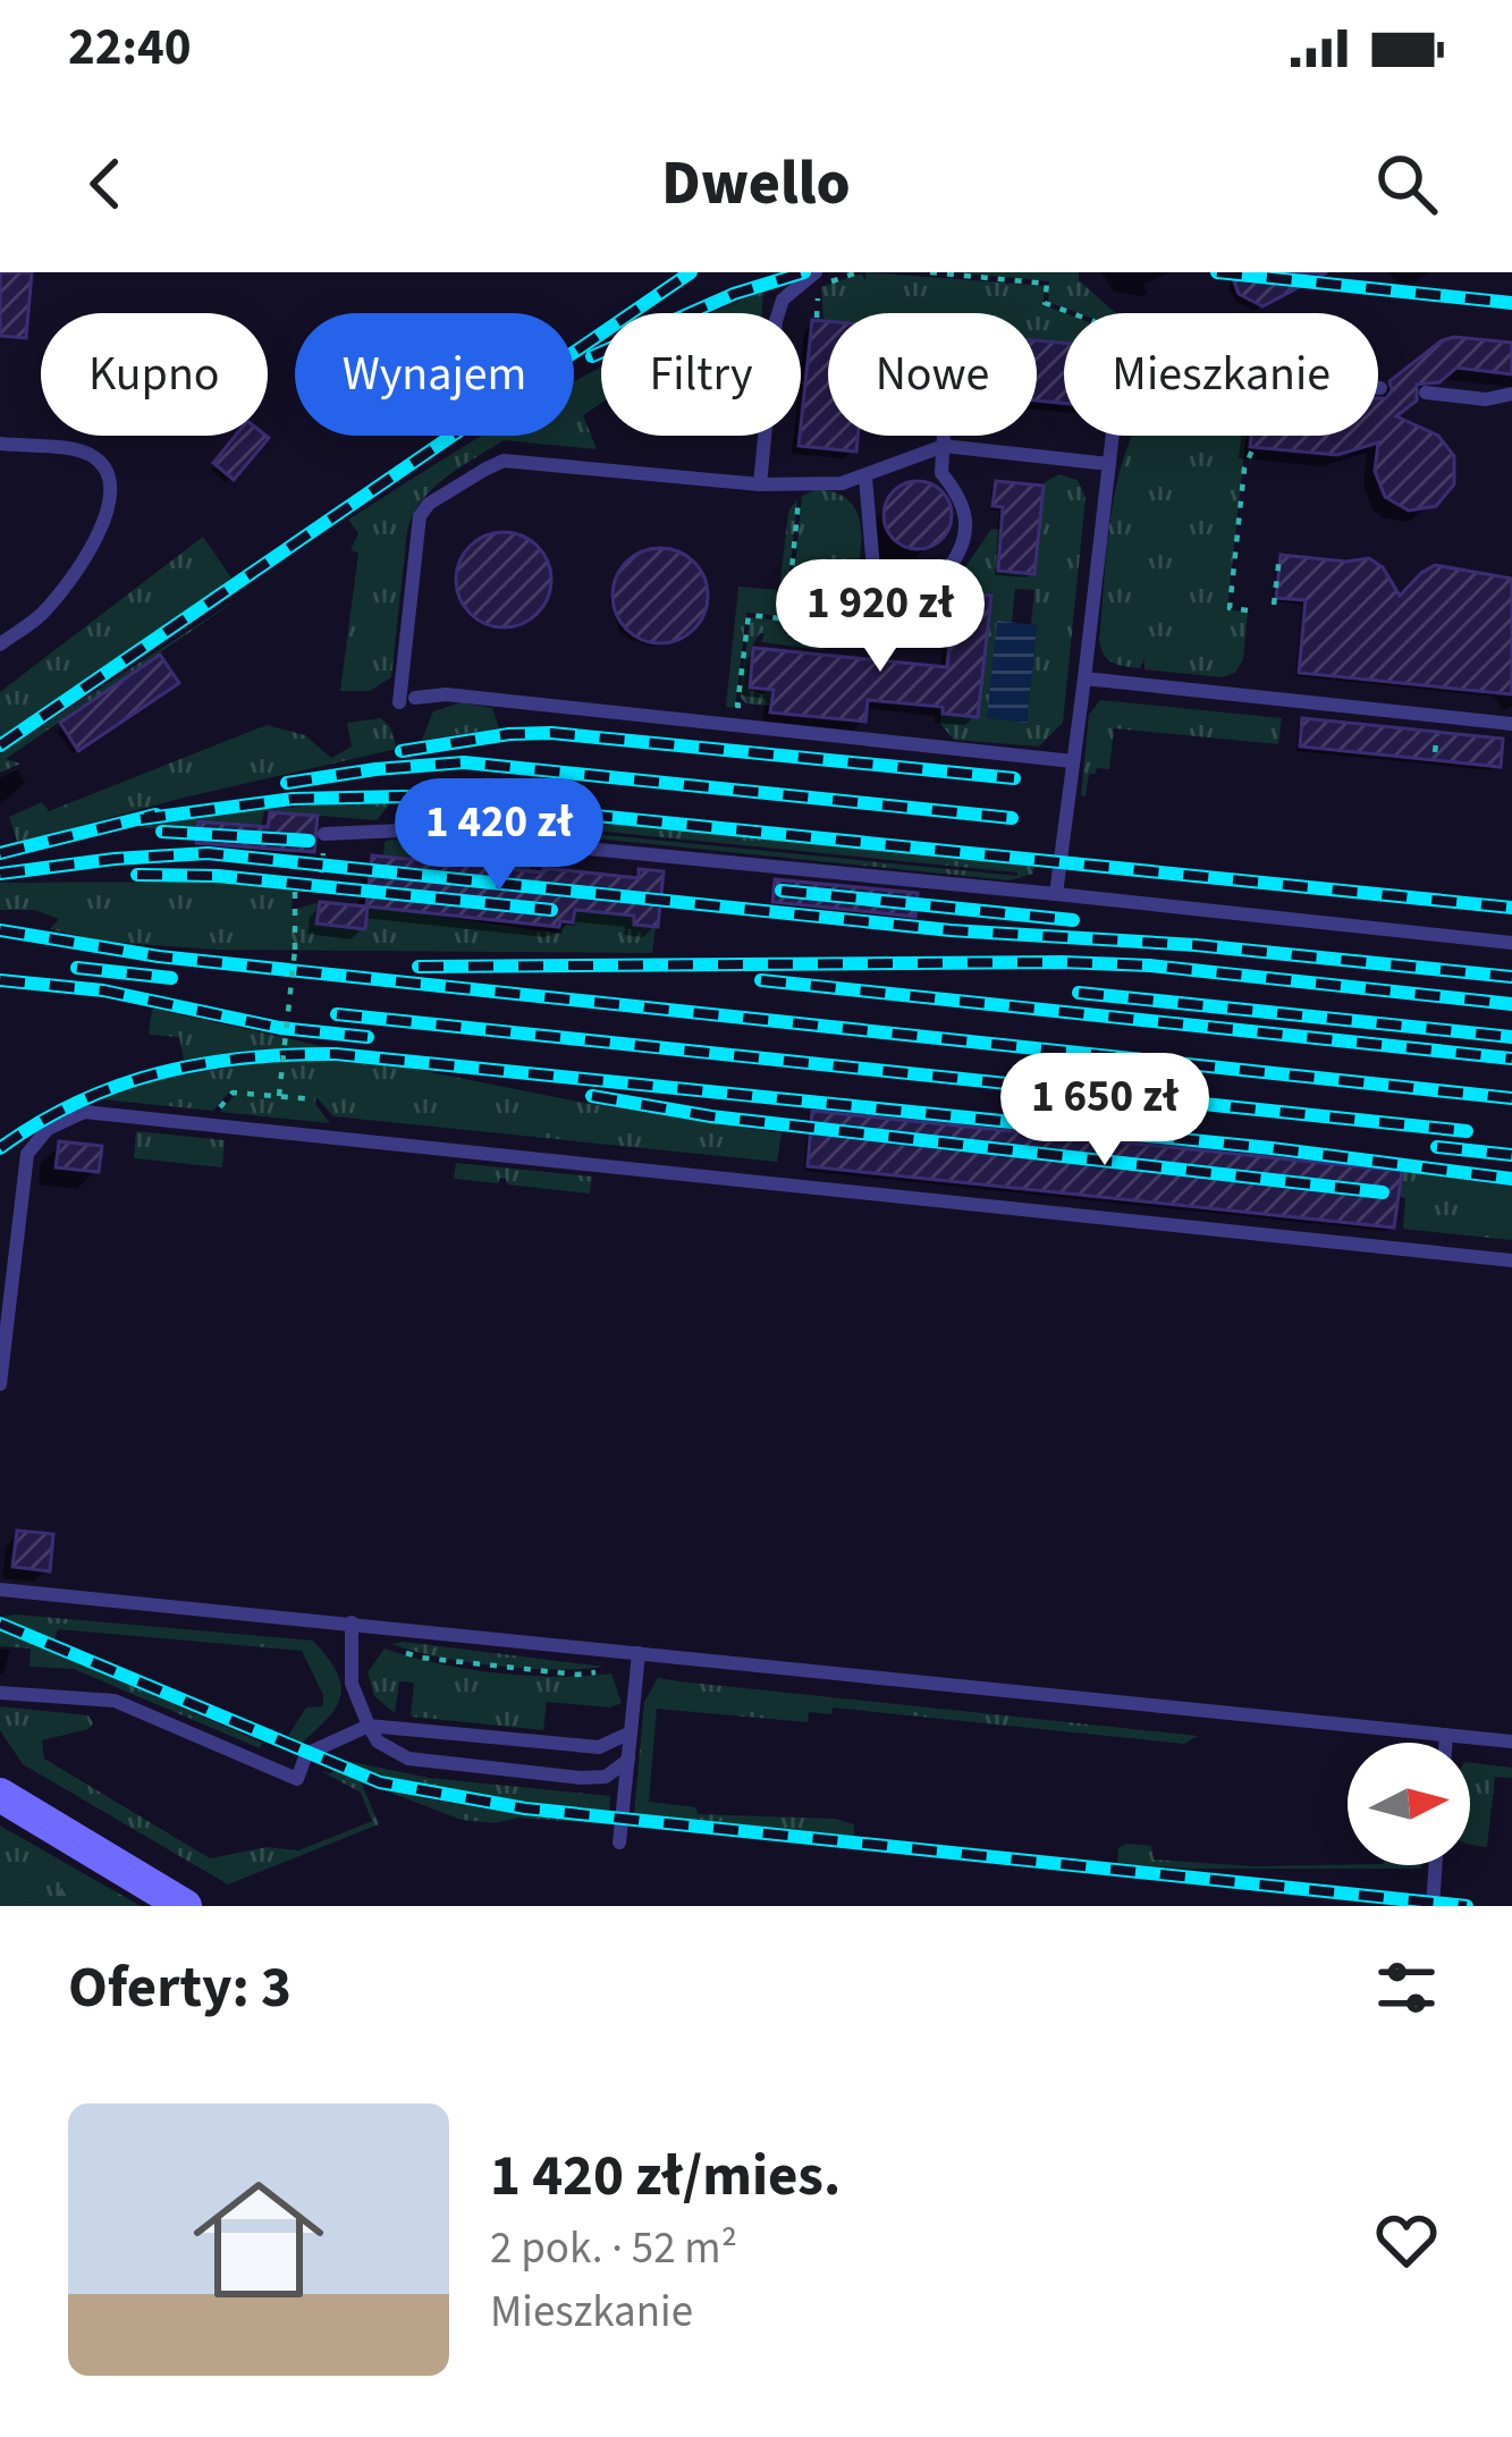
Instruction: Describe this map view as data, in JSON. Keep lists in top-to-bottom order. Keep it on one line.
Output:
{"north":"right","page":{"status":"22:40","header":"Dwello","chip":["Kupno","Wynajem","Filtry","Nowe","Mieszkanie"],"price":["1 920 zł","1 420 zł","1 650 zł"],"heading":"Oferty: 3","list":[{"name":"1 420 zł/mies.","note":"2 pok. · 52 m² · Mieszkanie"}]}}
